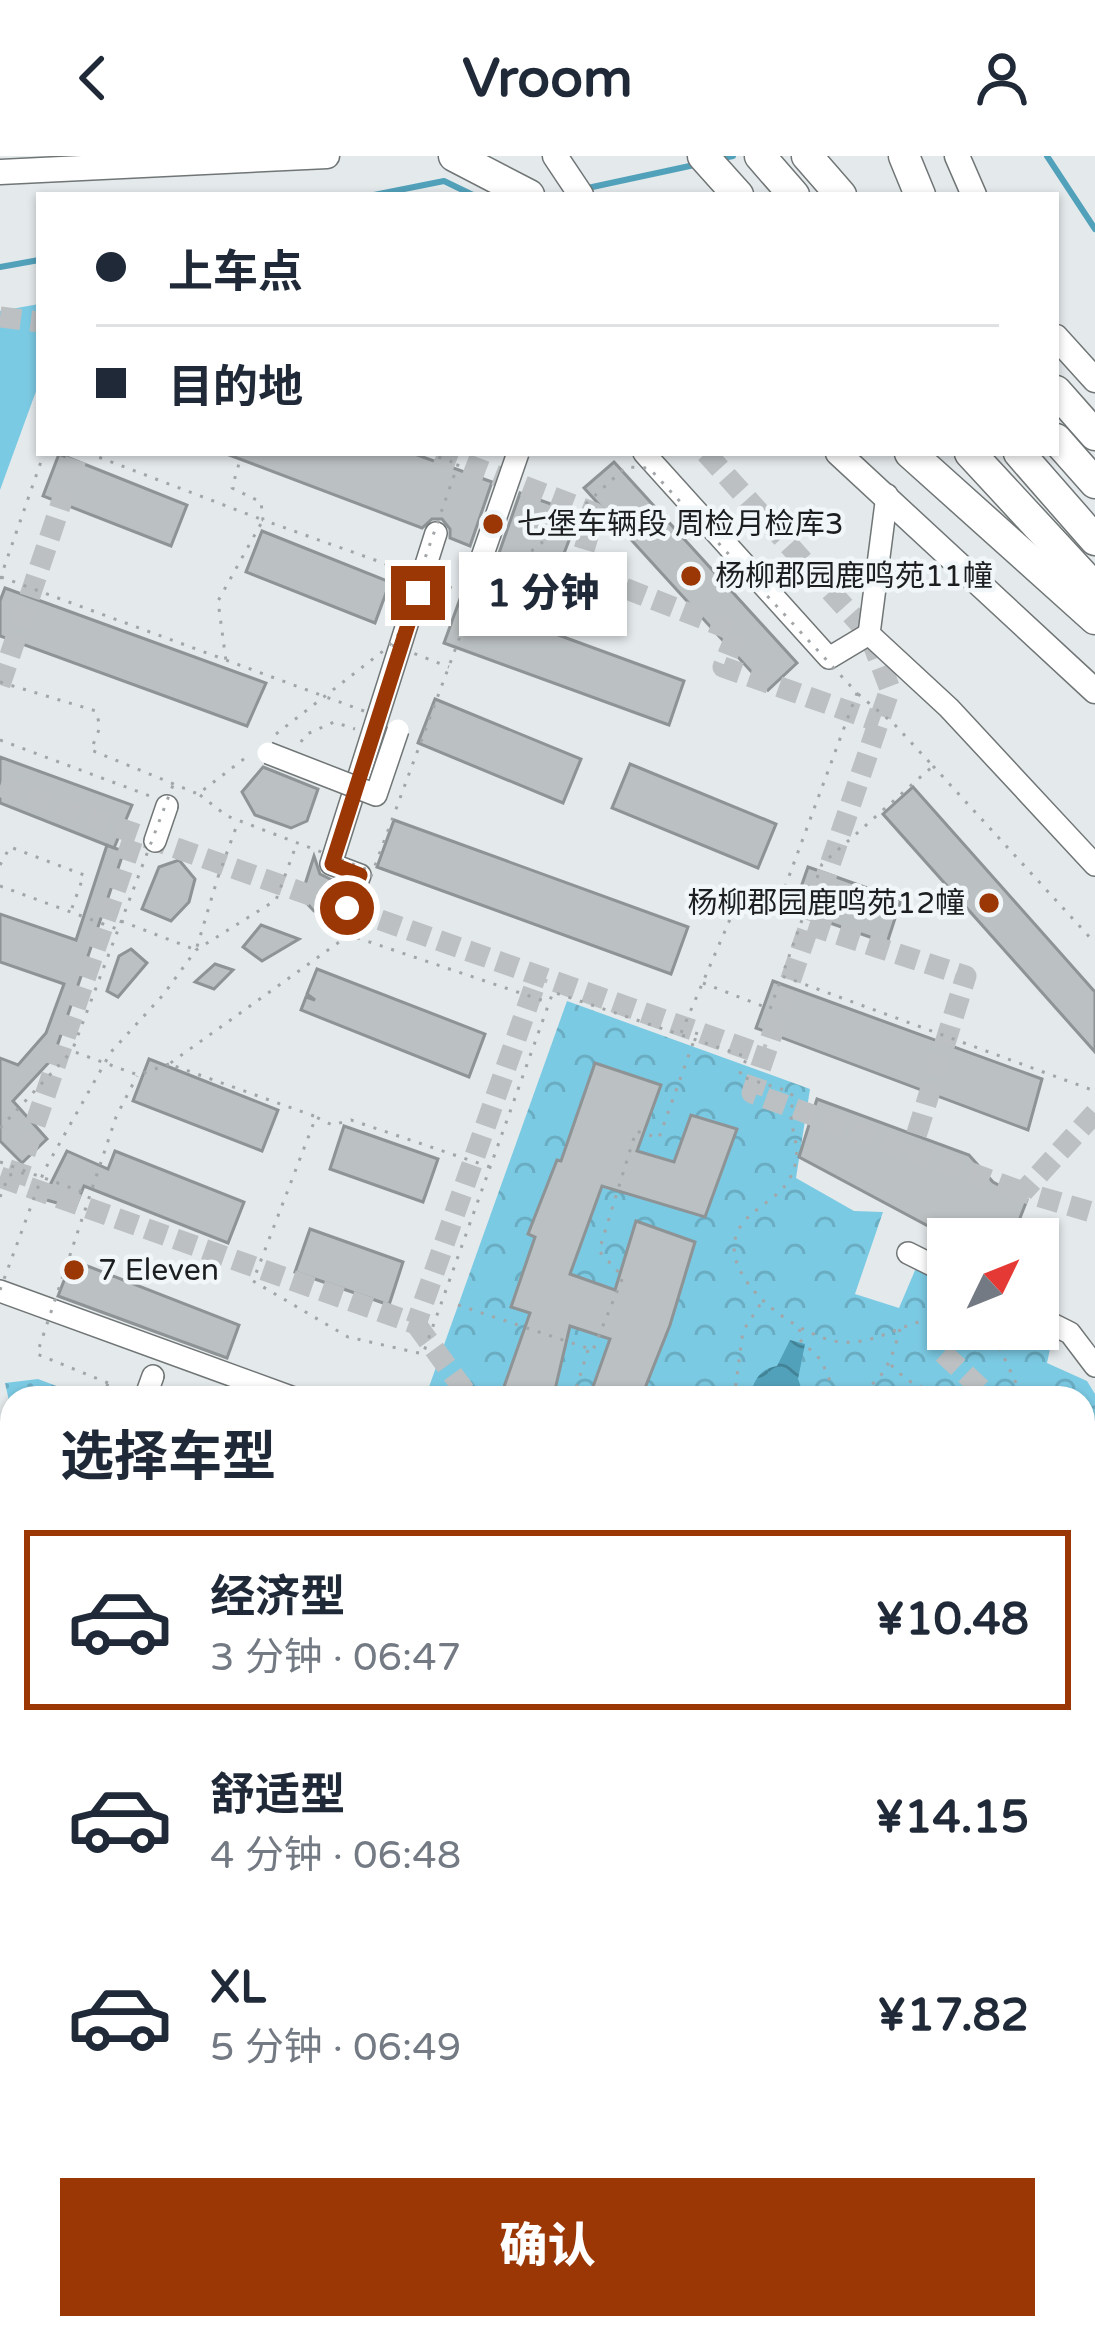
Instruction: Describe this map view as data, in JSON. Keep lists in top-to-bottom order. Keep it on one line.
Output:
{"places":["七堡车辆段 周检月检库3","杨柳郡园鹿鸣苑11幢","杨柳郡园鹿鸣苑12幢","7 Eleven"],"north":"top right","page":{"header":"Vroom","banner":["上车点","目的地"],"bubble":"1 分钟","heading":"选择车型","list":[{"name":"经济型","note":"3 分钟 · 06:47","value":"¥10.48"},{"name":"舒适型","note":"4 分钟 · 06:48","value":"¥14.15"},{"name":"XL","note":"5 分钟 · 06:49","value":"¥17.82"}],"buttons":"确认"}}
